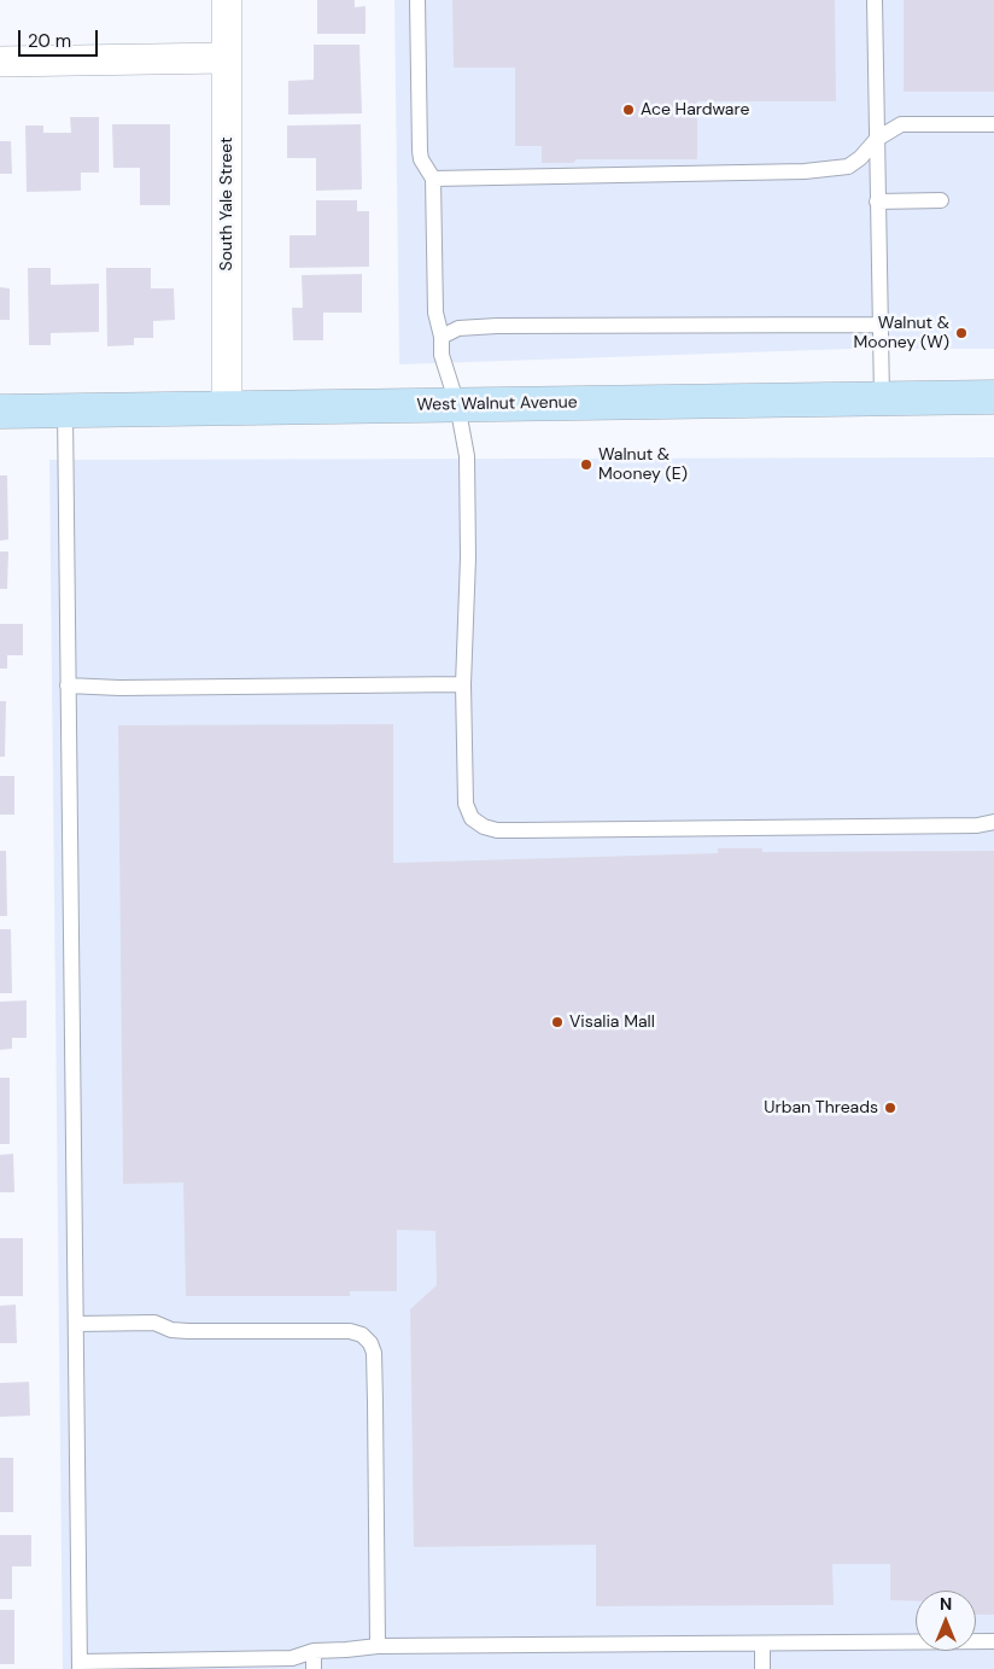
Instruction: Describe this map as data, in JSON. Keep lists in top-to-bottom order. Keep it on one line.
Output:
{"streets":{"main road":["West Walnut Avenue"],"street":["South Yale Street"]},"crossings":[["South Yale Street","West Walnut Avenue"]],"places":["Ace Hardware","Walnut & Mooney (W)","Walnut & Mooney (E)","Visalia Mall","Urban Threads"],"scale_bar":"20 m","north":"top"}
